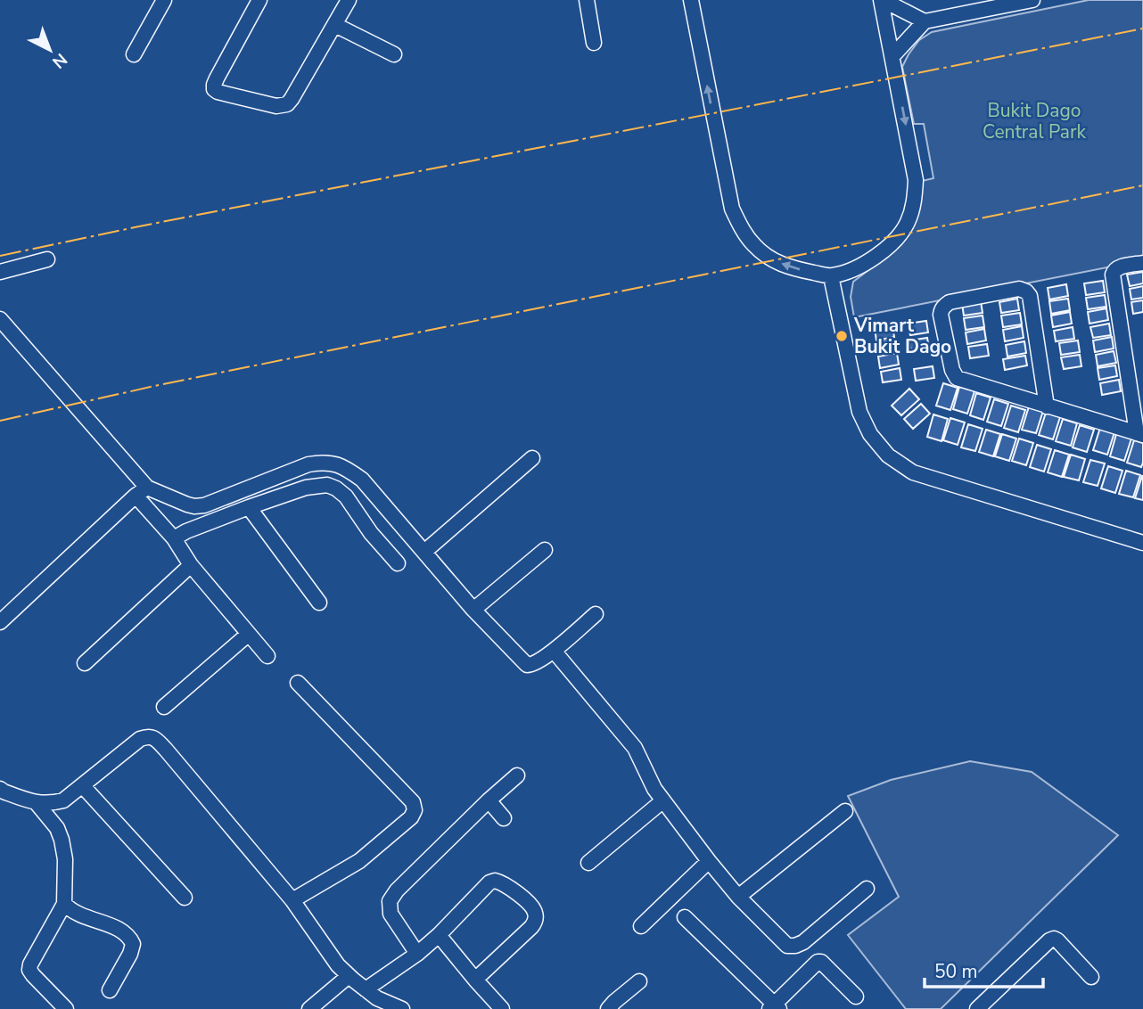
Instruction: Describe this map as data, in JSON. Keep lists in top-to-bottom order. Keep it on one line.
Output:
{"parks":["Bukit Dago Central Park"],"places":["Vimart Bukit Dago"],"scale_bar":"50 m","north":"bottom right"}
